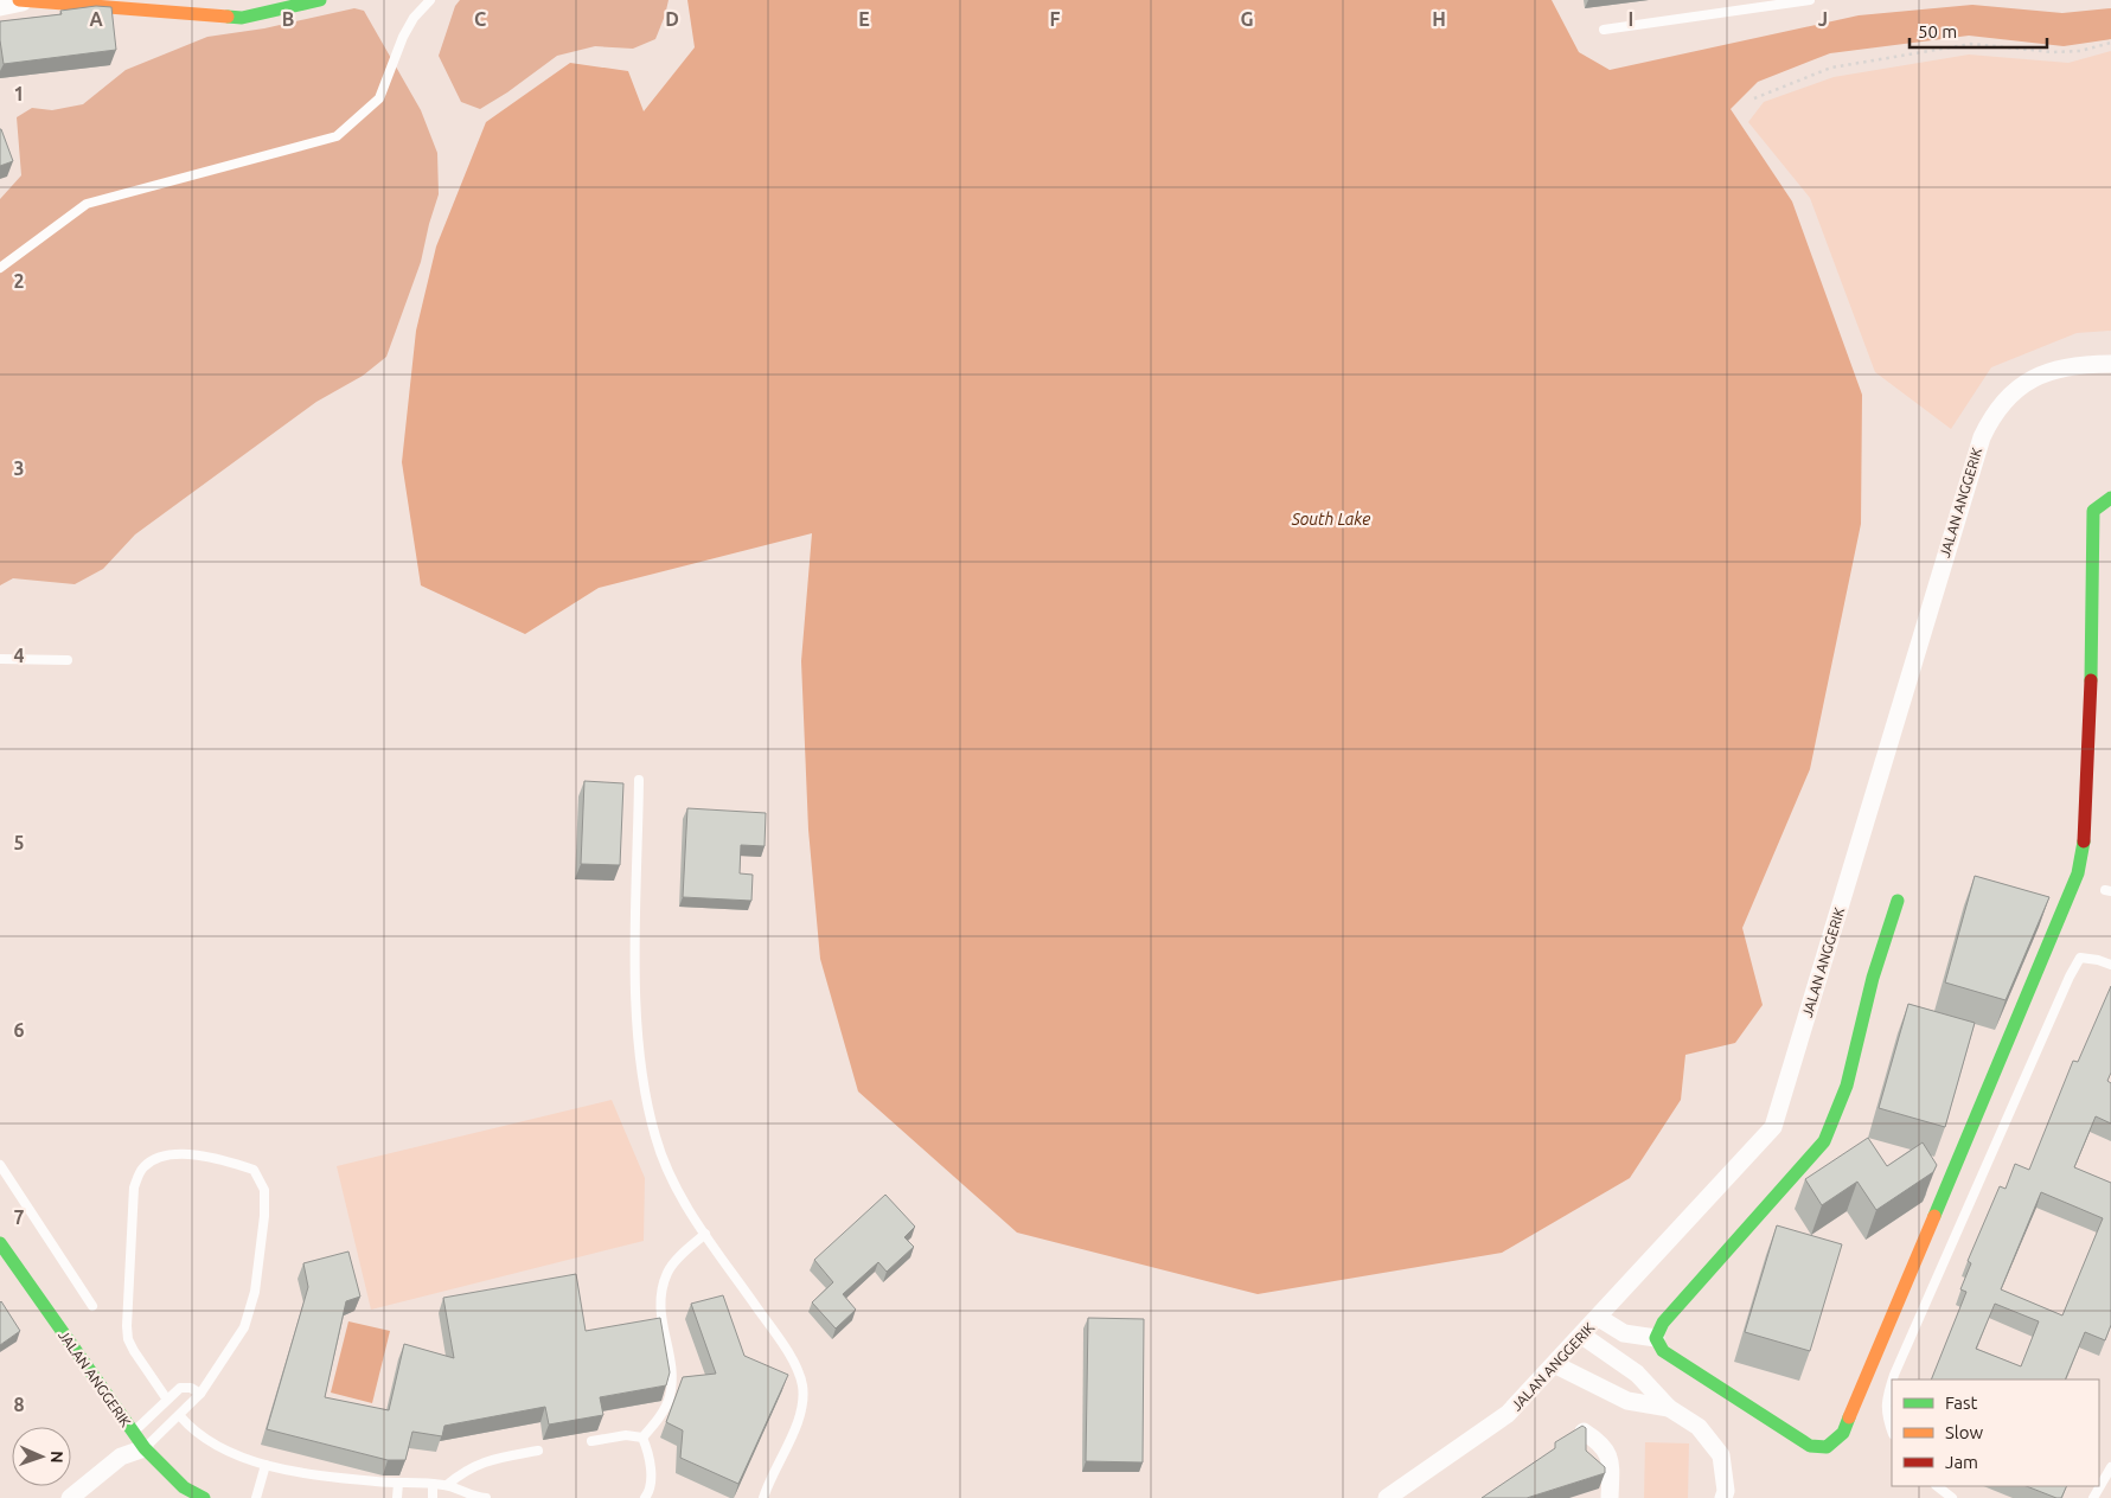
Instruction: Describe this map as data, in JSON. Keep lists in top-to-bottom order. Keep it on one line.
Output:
{"streets":{"street":["JALAN ANGGERIK"]},"water":["South Lake"],"legend":["Fast","Slow","Jam"],"scale_bar":"50 m","north":"right","grid":{"columns":["A","B","C","D","E","F","G","H","I","J"],"rows":["1","2","3","4","5","6","7","8"]}}
